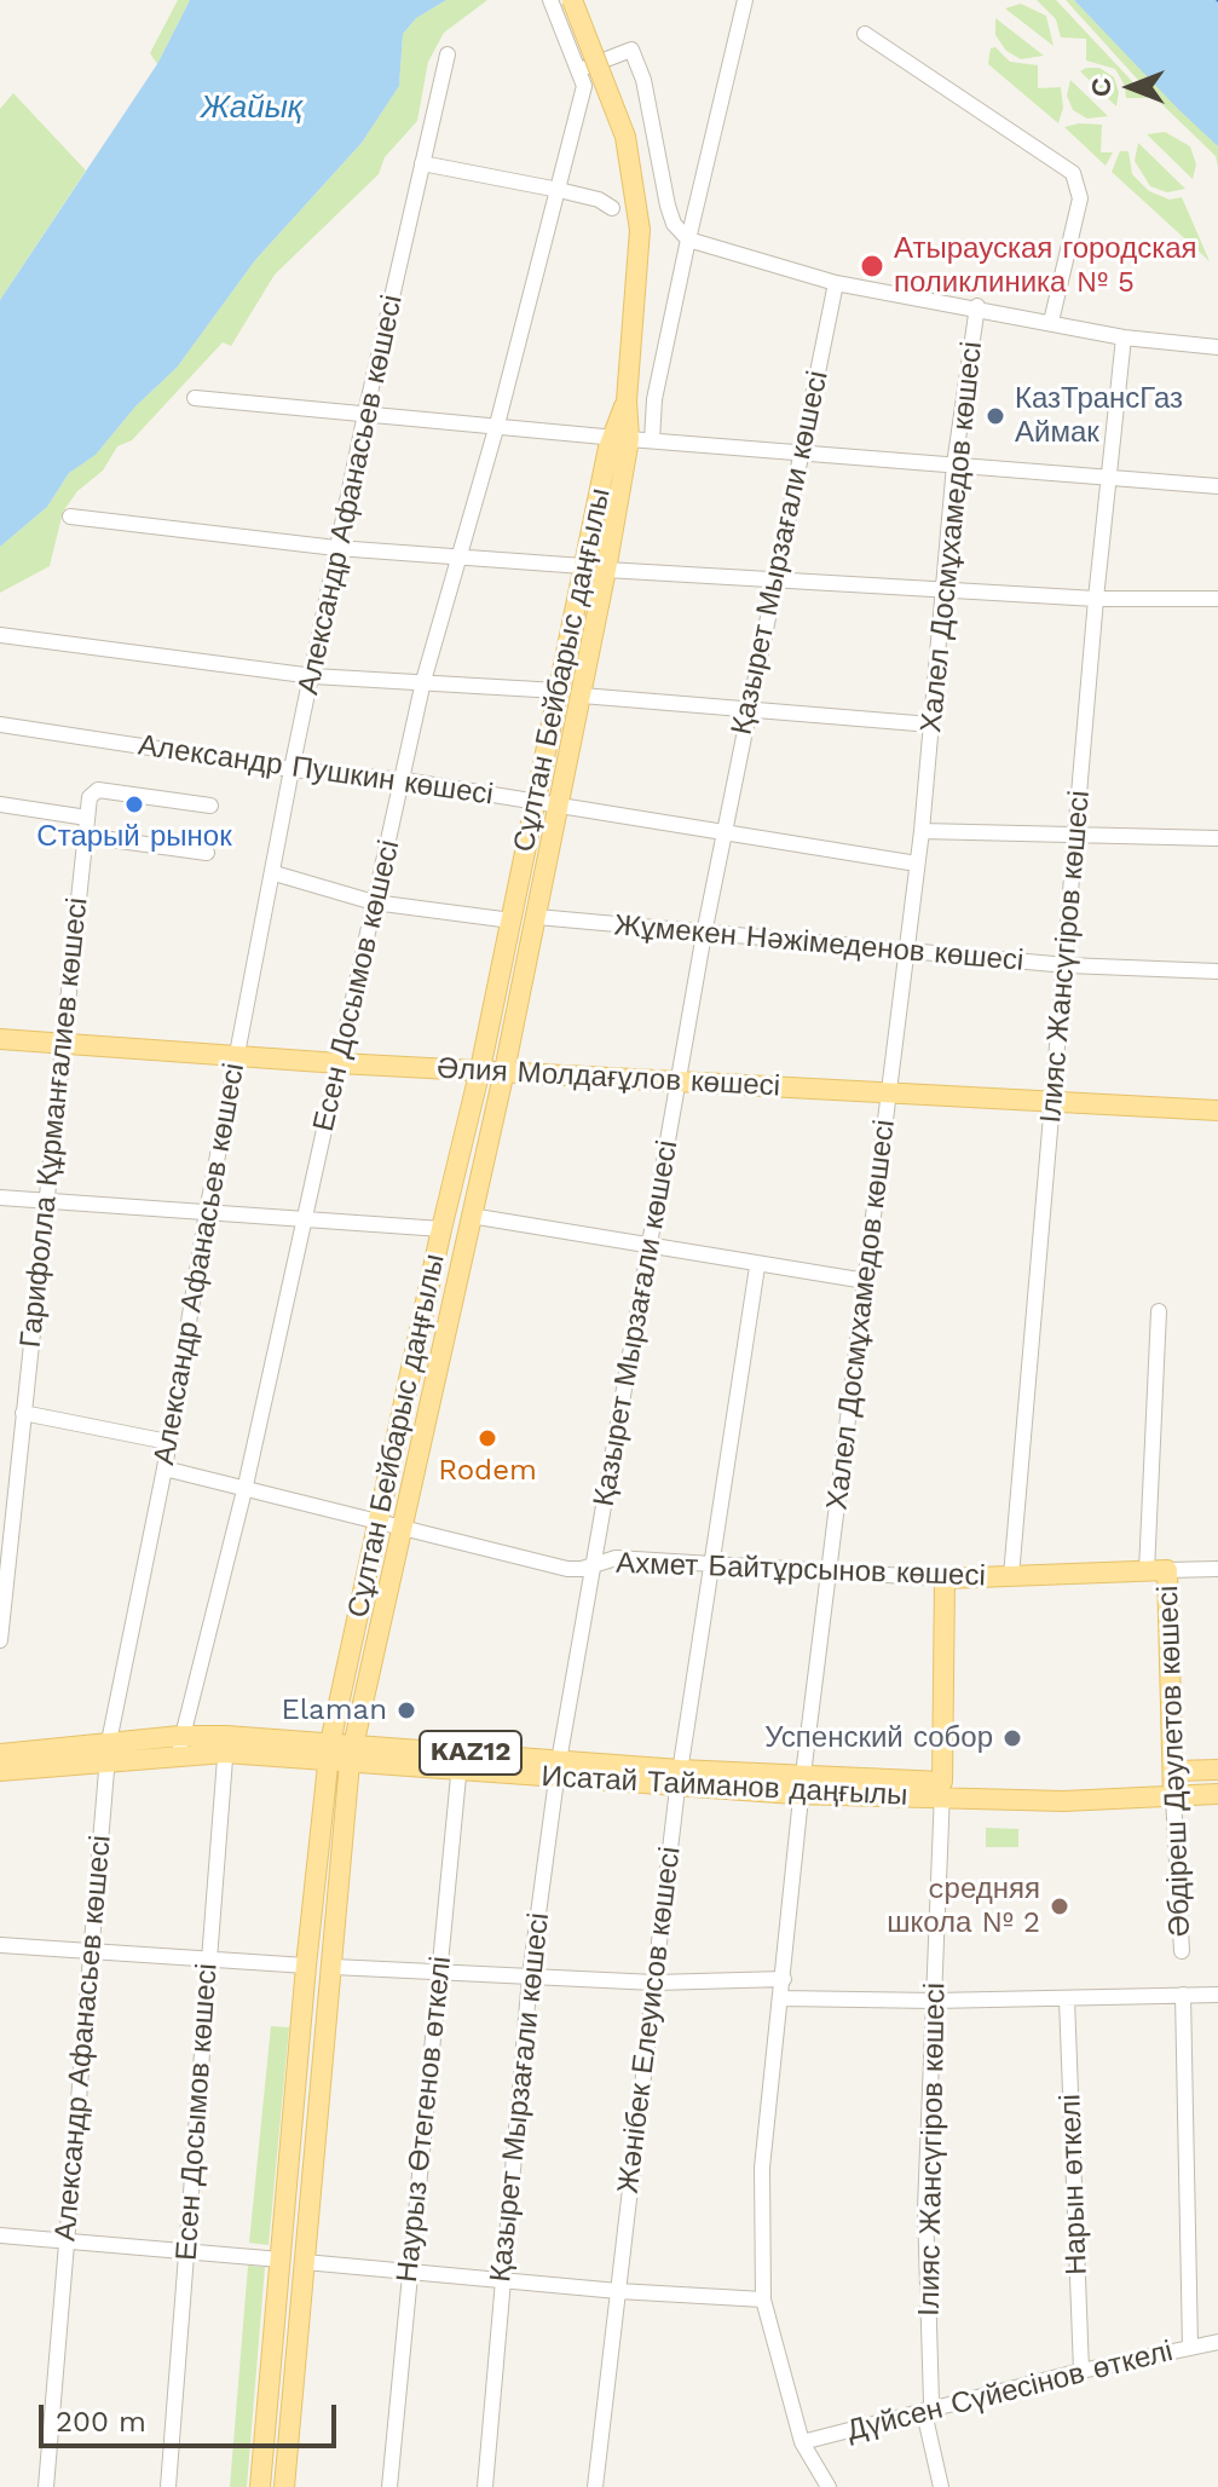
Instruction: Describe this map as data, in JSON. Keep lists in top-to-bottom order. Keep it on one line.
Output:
{"streets":{"main road":["Сұлтан Бейбарыс даңғылы","Ілияс Жансүгіров көшесі","Әлия Молдағұлов көшесі","Ахмет Байтұрсынов көшесі","KAZ12","Әбдіреш Дәулетов көшесі","Исатай Тайманов даңғылы"],"street":["Александр Афанасьев көшесі","Халел Досмұхамедов көшесі","Қазырет Мырзағали көшесі","Александр Пушкин көшесі","Жұмекен Нәжімеденов көшесі","Есен Досымов көшесі","Гарифолла Құрманғалиев көшесі","Жәнібек Елеуисов көшесі","Наурыз Өтегенов өткелі","Нарын өткелі","Дүйсен Сүйесінов өткелі"]},"crossings":[["Александр Афанасьев көшесі","Александр Пушкин көшесі"],["Александр Афанасьев көшесі","Әлия Молдағұлов көшесі"],["Александр Афанасьев көшесі","Ахмет Байтұрсынов көшесі"],["Александр Афанасьев көшесі","Исатай Тайманов даңғылы"],["Халел Досмұхамедов көшесі","Александр Пушкин көшесі"],["Халел Досмұхамедов көшесі","Жұмекен Нәжімеденов көшесі"],["Халел Досмұхамедов көшесі","Әлия Молдағұлов көшесі"],["Халел Досмұхамедов көшесі","Ахмет Байтұрсынов көшесі"],["Халел Досмұхамедов көшесі","Исатай Тайманов даңғылы"],["Халел Досмұхамедов көшесі","Дүйсен Сүйесінов өткелі"],["Қазырет Мырзағали көшесі","Александр Пушкин көшесі"],["Қазырет Мырзағали көшесі","Жұмекен Нәжімеденов көшесі"],["Қазырет Мырзағали көшесі","Әлия Молдағұлов көшесі"],["Қазырет Мырзағали көшесі","Ахмет Байтұрсынов көшесі"],["Қазырет Мырзағали көшесі","Исатай Тайманов даңғылы"],["Сұлтан Бейбарыс даңғылы","Александр Пушкин көшесі"],["Сұлтан Бейбарыс даңғылы","Жұмекен Нәжімеденов көшесі"],["Сұлтан Бейбарыс даңғылы","Әлия Молдағұлов көшесі"],["Сұлтан Бейбарыс даңғылы","Ахмет Байтұрсынов көшесі"],["Сұлтан Бейбарыс даңғылы","Исатай Тайманов даңғылы"],["Александр Пушкин көшесі","Есен Досымов көшесі"],["Жұмекен Нәжімеденов көшесі","Ілияс Жансүгіров көшесі"],["Ілияс Жансүгіров көшесі","Әлия Молдағұлов көшесі"],["Ілияс Жансүгіров көшесі","Ахмет Байтұрсынов көшесі"],["Ілияс Жансүгіров көшесі","Исатай Тайманов даңғылы"],["Ілияс Жансүгіров көшесі","Дүйсен Сүйесінов өткелі"],["Есен Досымов көшесі","Әлия Молдағұлов көшесі"],["Есен Досымов көшесі","Ахмет Байтұрсынов көшесі"],["Есен Досымов көшесі","Исатай Тайманов даңғылы"],["Әлия Молдағұлов көшесі","Гарифолла Құрманғалиев көшесі"],["Ахмет Байтұрсынов көшесі","Әбдіреш Дәулетов көшесі"],["Ахмет Байтұрсынов көшесі","Жәнібек Елеуисов көшесі"],["Әбдіреш Дәулетов көшесі","Исатай Тайманов даңғылы"],["Исатай Тайманов даңғылы","Жәнібек Елеуисов көшесі"],["Исатай Тайманов даңғылы","Наурыз Өтегенов өткелі"],["Нарын өткелі","Дүйсен Сүйесінов өткелі"]],"water":["Жайық"],"places":["Атырауская городская поликлиника № 5","КазТрансГаз Аймак","Старый рынок","Rodem","Elaman","Успенский собор","cредняя школа № 2"],"scale_bar":"200 m","north":"left"}
